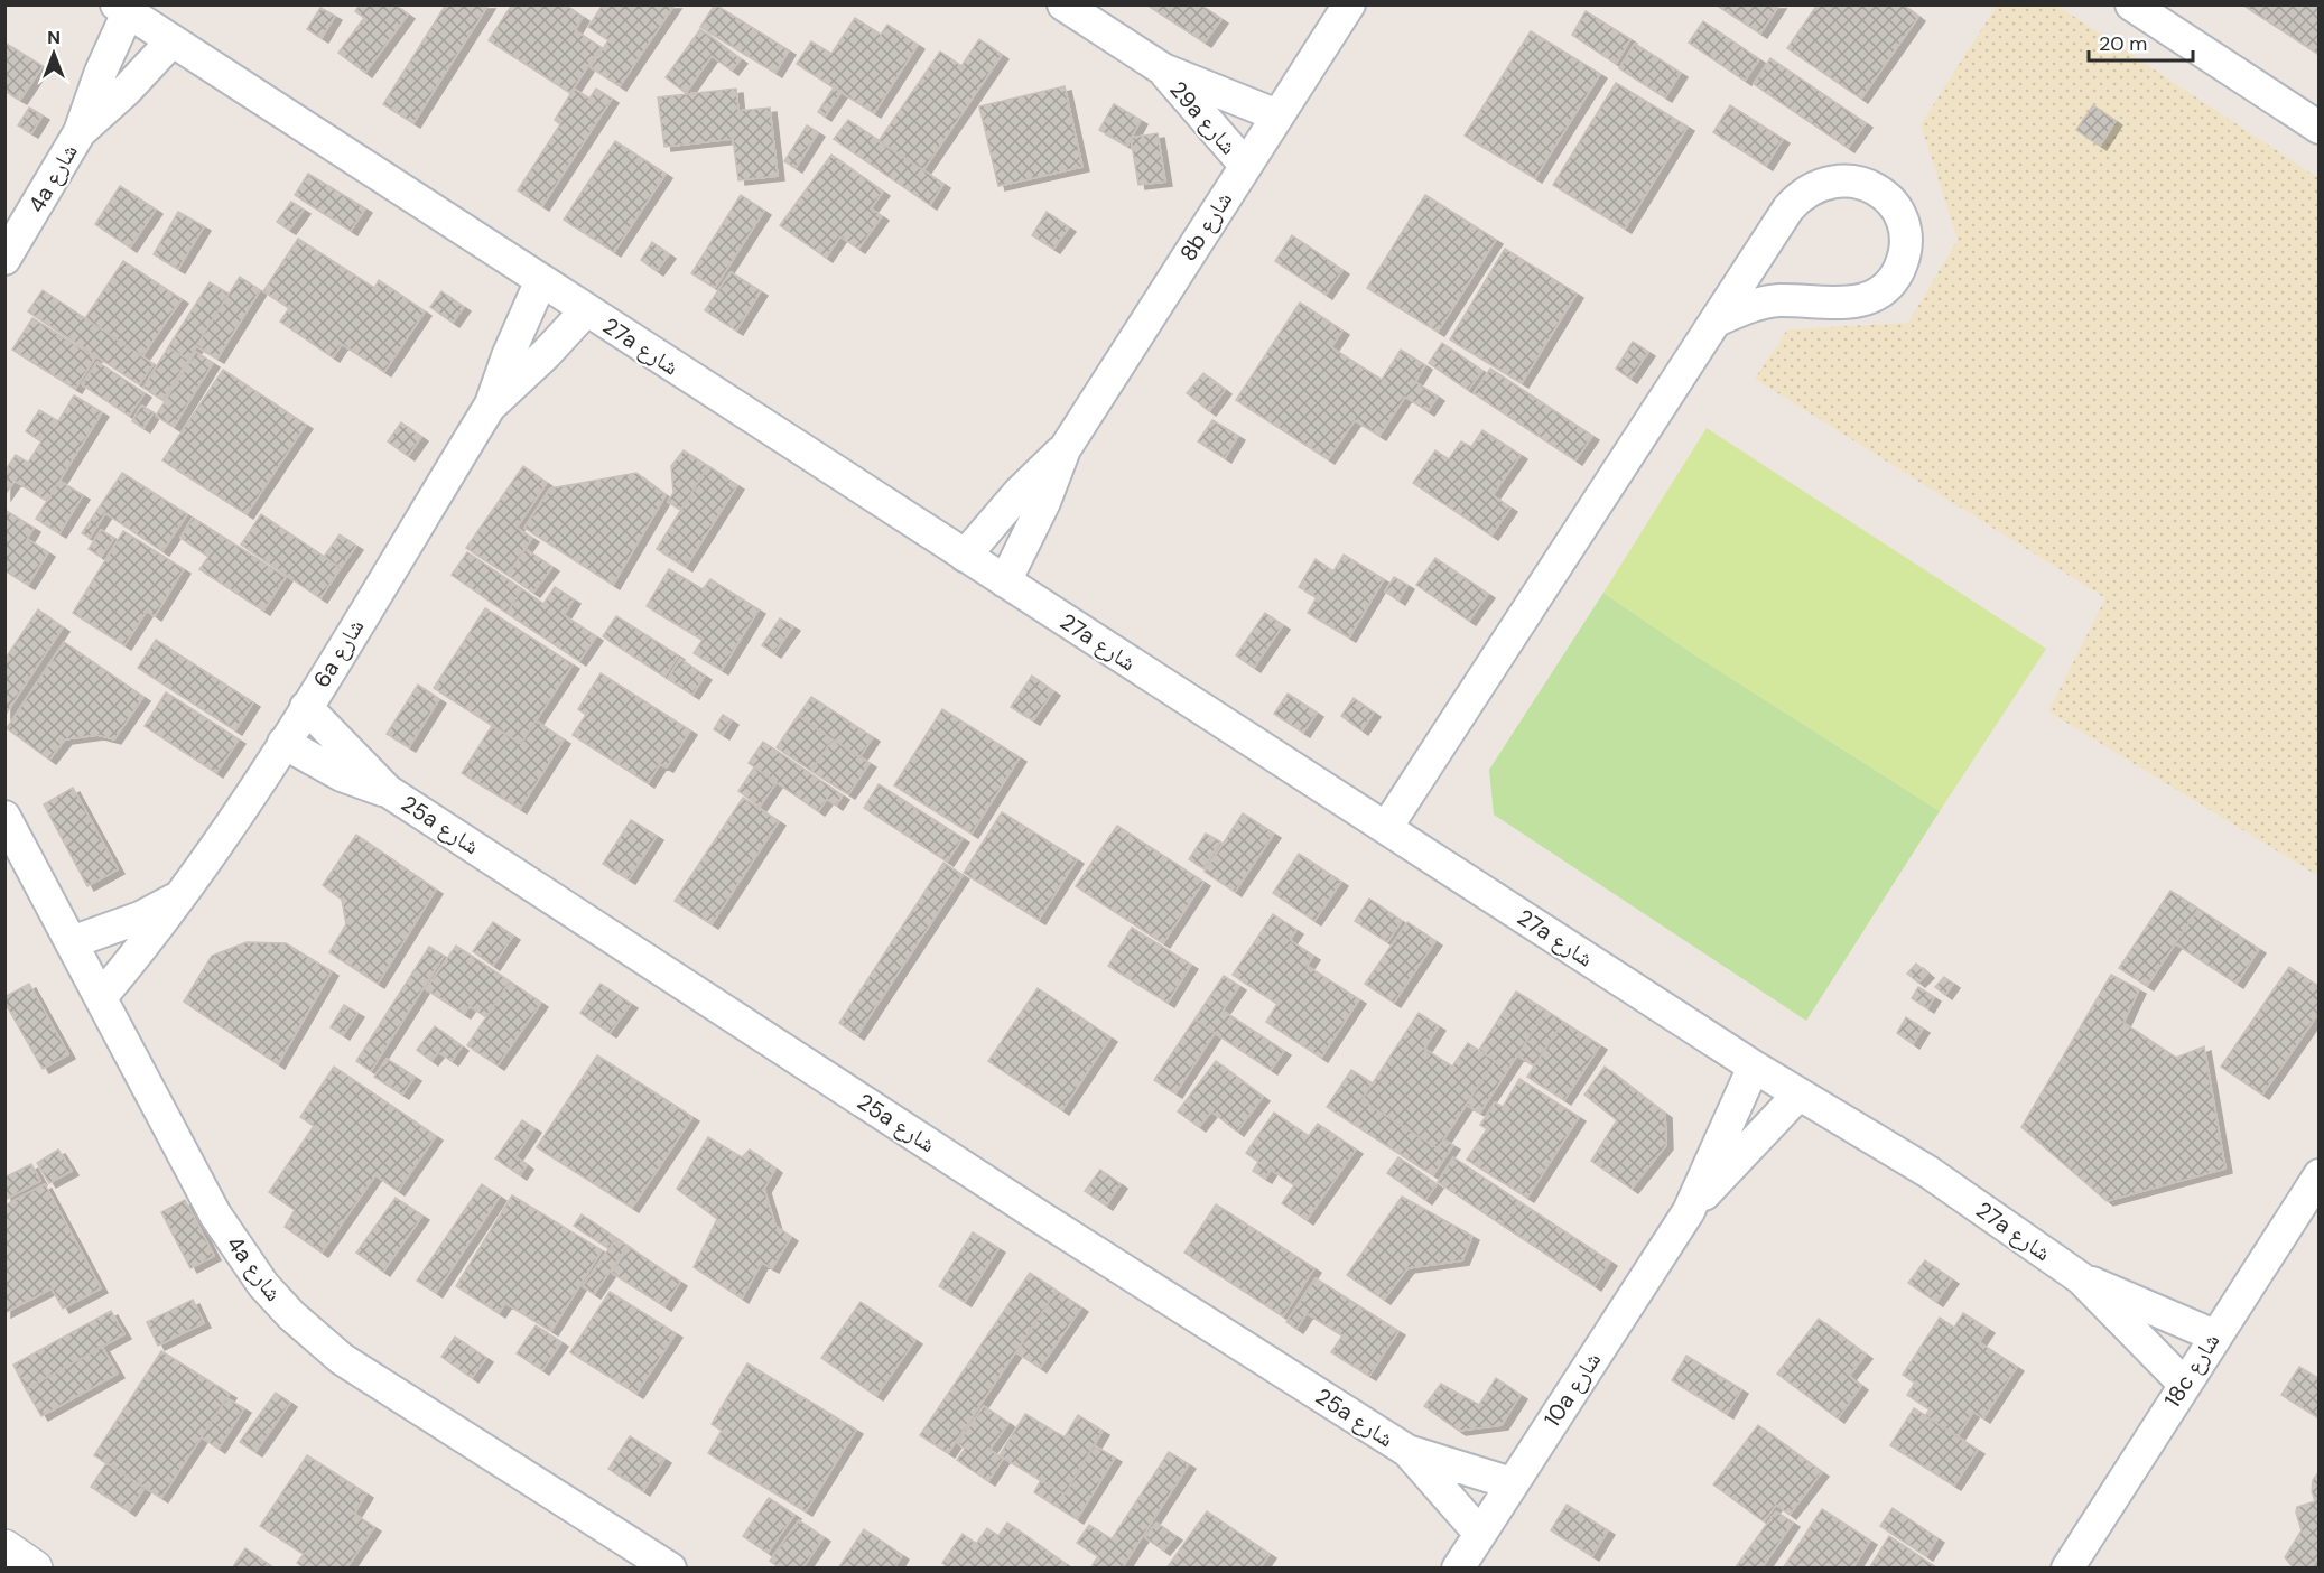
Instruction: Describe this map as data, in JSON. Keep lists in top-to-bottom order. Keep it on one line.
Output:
{"streets":{"street":["29a شارع","4a شارع","8b شارع","27a شارع","6a شارع","25a شارع","18c شارع","10a شارع"]},"crossings":[["29a شارع","8b شارع"],["4a شارع","27a شارع"],["4a شارع","6a شارع"],["8b شارع","27a شارع"],["27a شارع","6a شارع"],["27a شارع","18c شارع"],["27a شارع","10a شارع"],["6a شارع","25a شارع"],["25a شارع","10a شارع"]],"scale_bar":"20 m","north":"top"}
